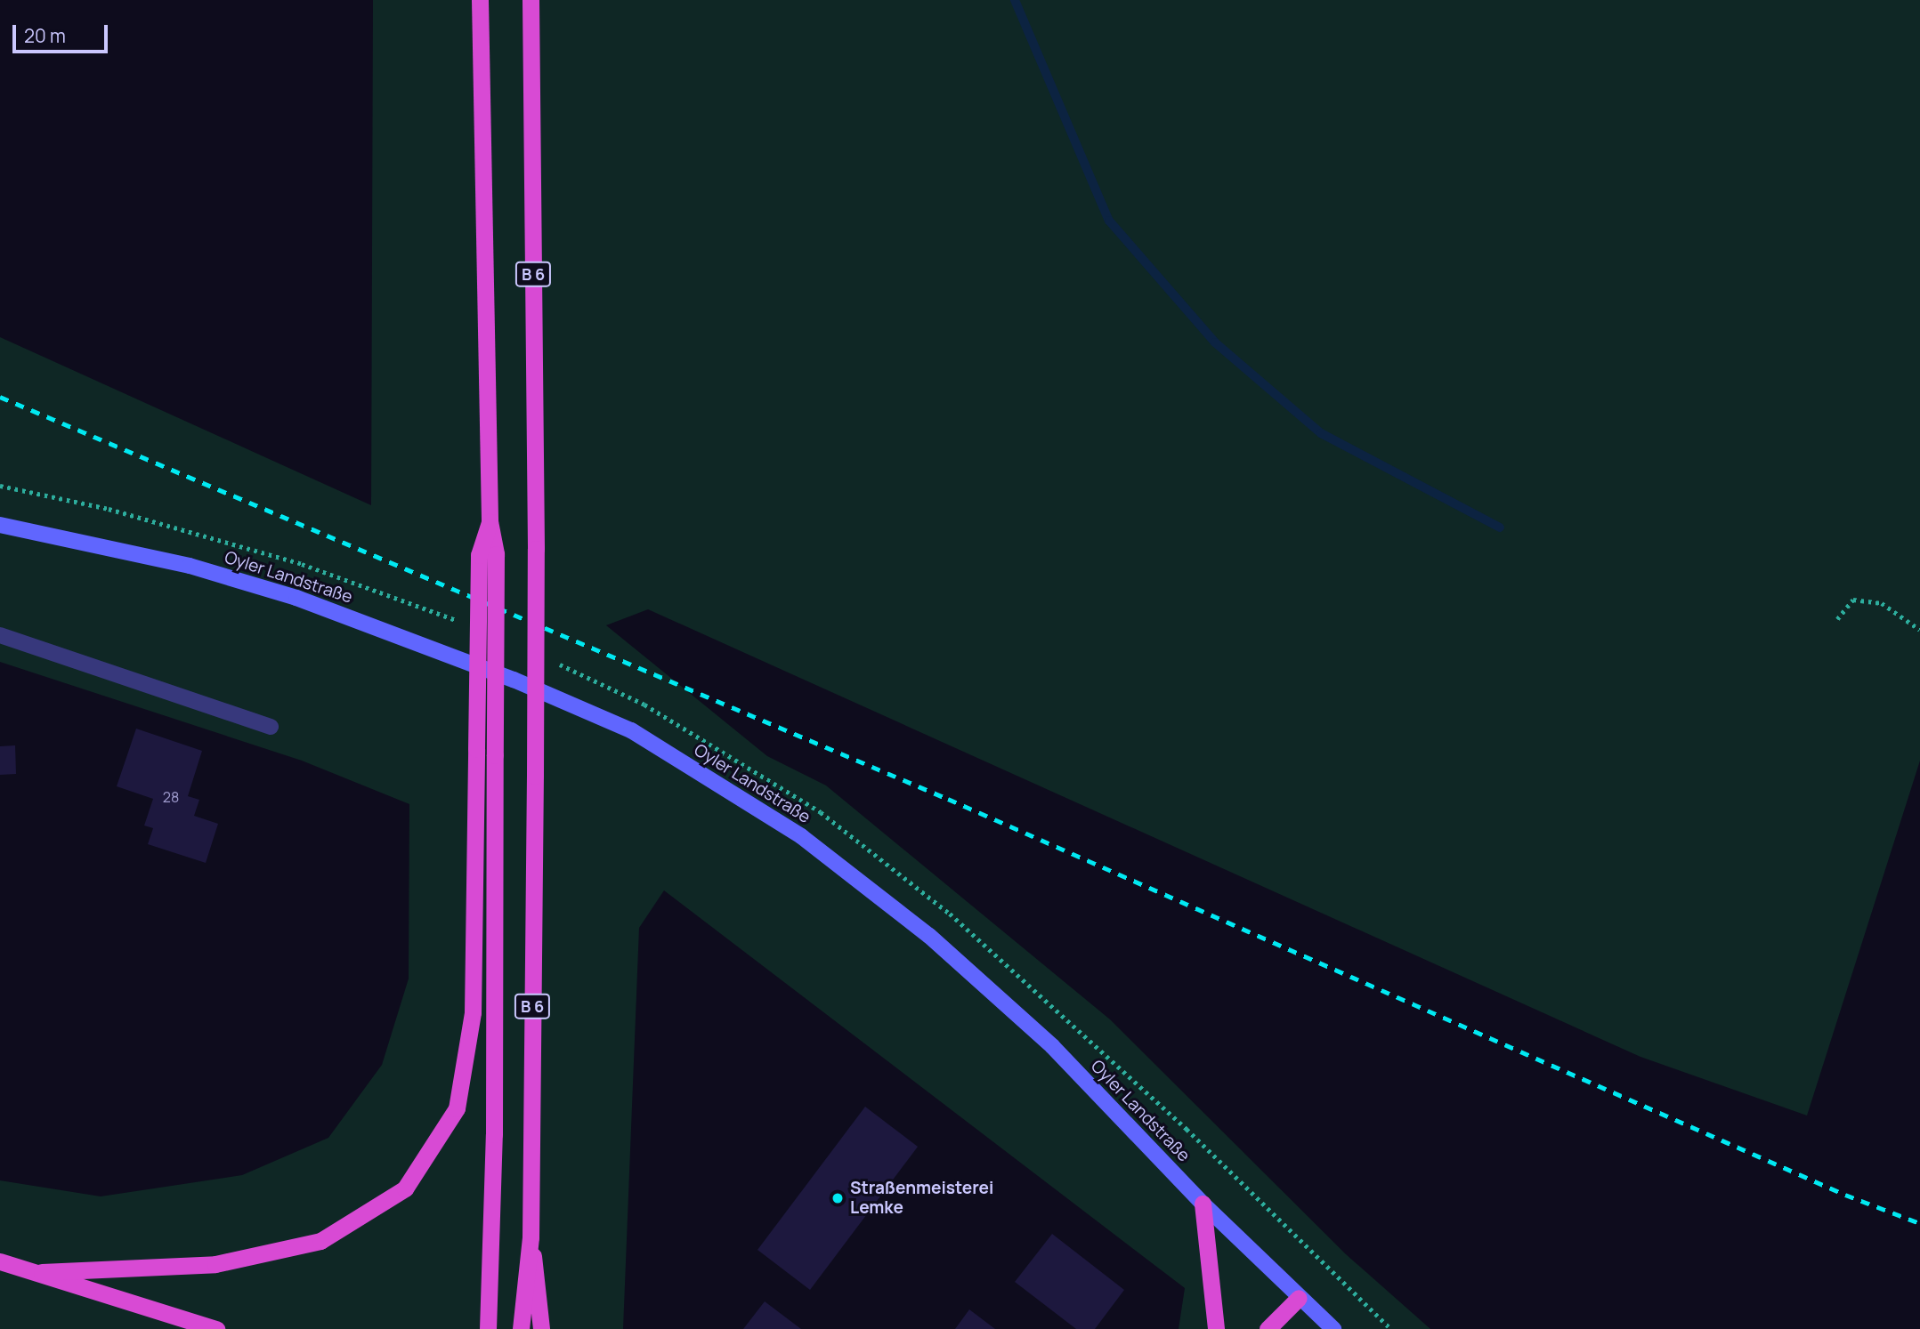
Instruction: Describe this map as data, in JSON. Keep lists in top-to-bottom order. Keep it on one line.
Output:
{"streets":{"highway":["B 6"],"main road":["Oyler Landstraße"]},"places":["Straßenmeisterei Lemke"],"house_numbers":["28"],"scale_bar":"20 m"}
